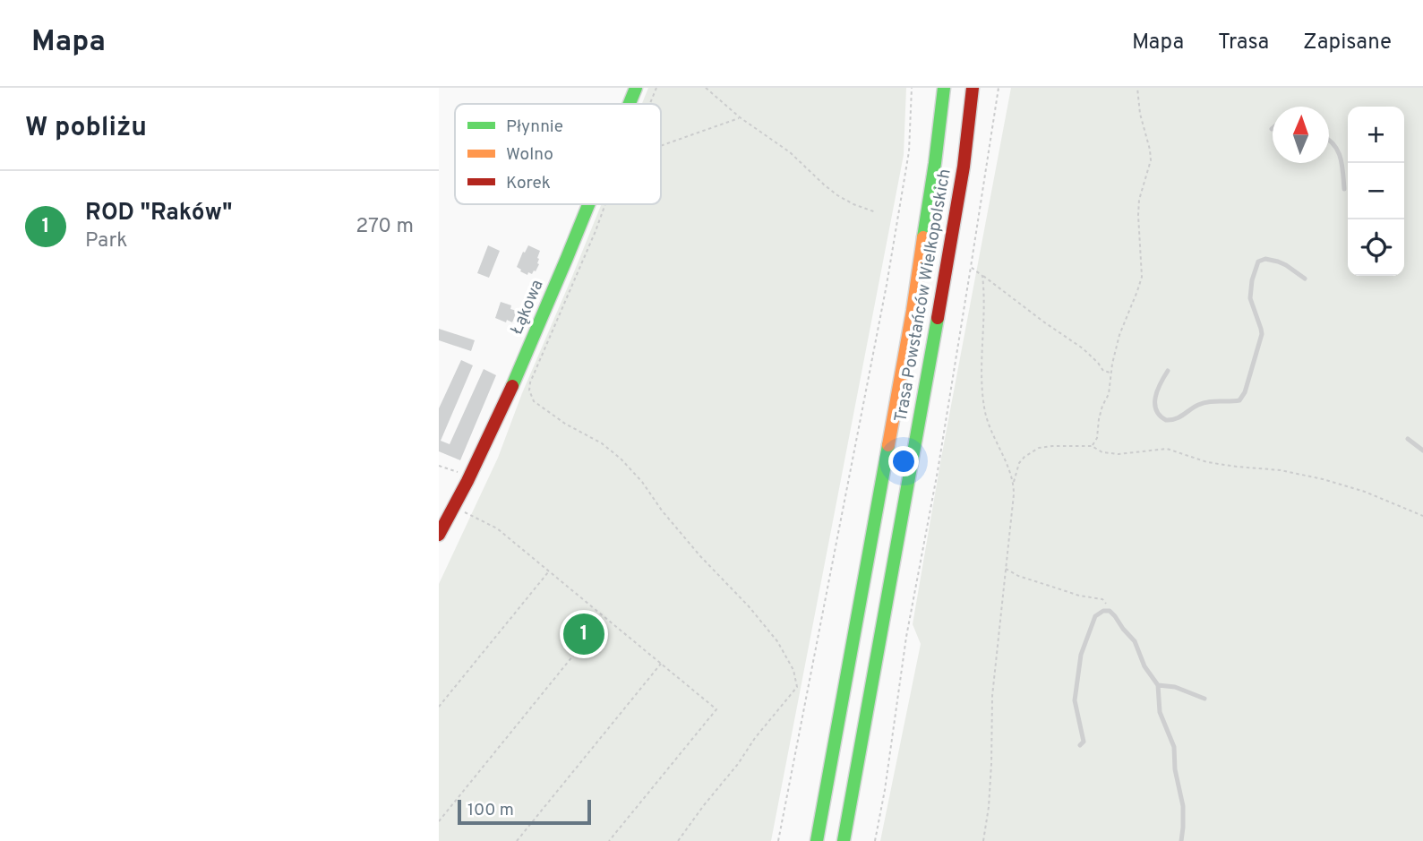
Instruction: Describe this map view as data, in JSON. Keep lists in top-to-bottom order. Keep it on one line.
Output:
{"streets":{"main road":["Trasa Powstańców Wielkopolskich","Łąkowa"]},"legend":["Płynnie","Wolno","Korek"],"scale_bar":"100 m","north":"top","page":{"header":"Mapa","nav":["Mapa","Trasa","Zapisane"],"heading":"W pobliżu","map_buttons":["+","−"],"list":[{"mark":"1","name":"ROD \"Raków\"","note":"Park","value":"270 m"}],"pins":"1","scale":"100 m"}}
